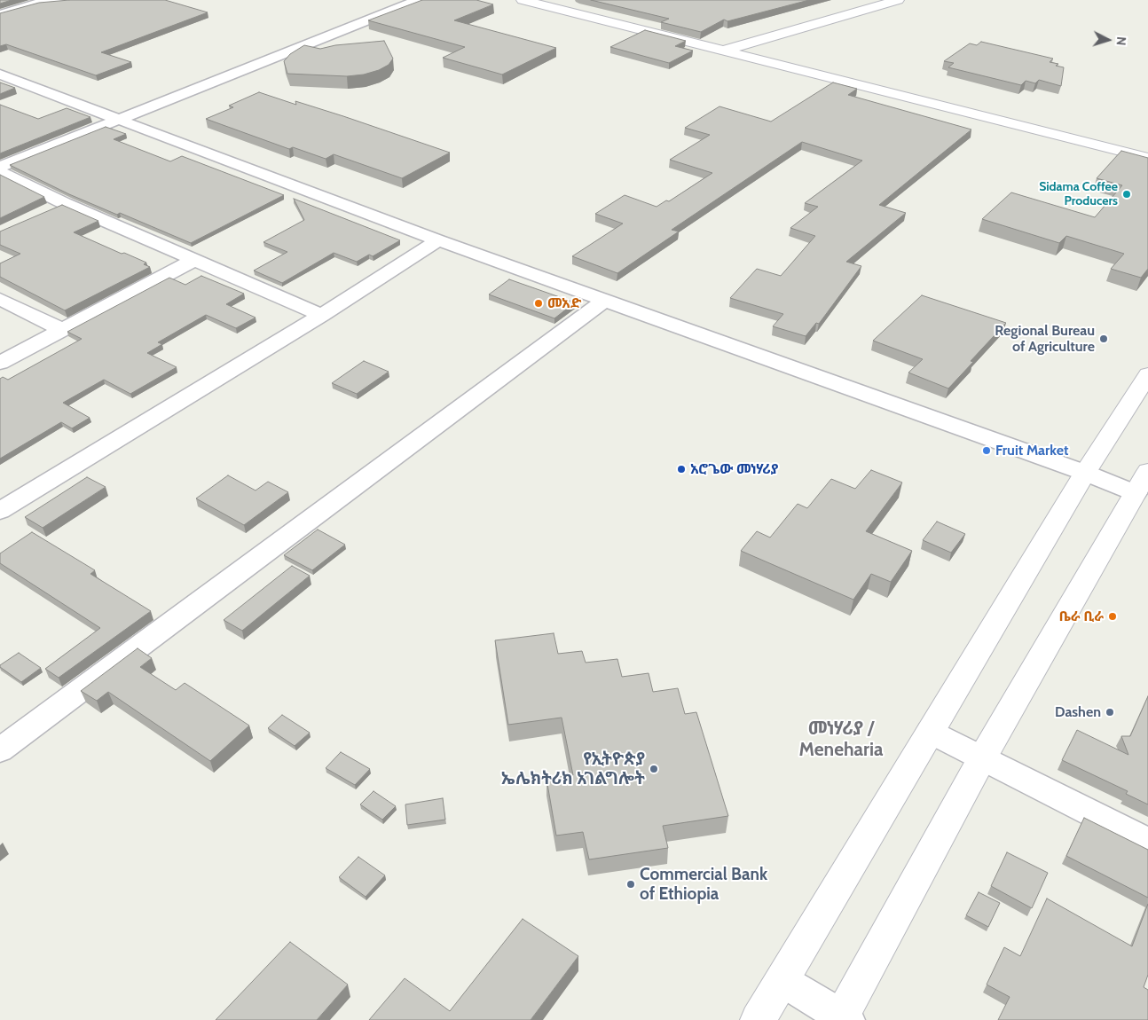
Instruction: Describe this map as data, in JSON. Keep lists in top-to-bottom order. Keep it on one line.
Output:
{"districts":["መነሃሪያ / Meneharia"],"places":["Sidama Coffee Producers","መአድ","Regional Bureau of Agriculture","Fruit Market","አሮጌው መነሃሪያ","ቤራ ቢራ","Dashen","የኢትዮጵያ ኤሌክትሪክ አገልግሎት","Commercial Bank of Ethiopia"],"north":"right"}
